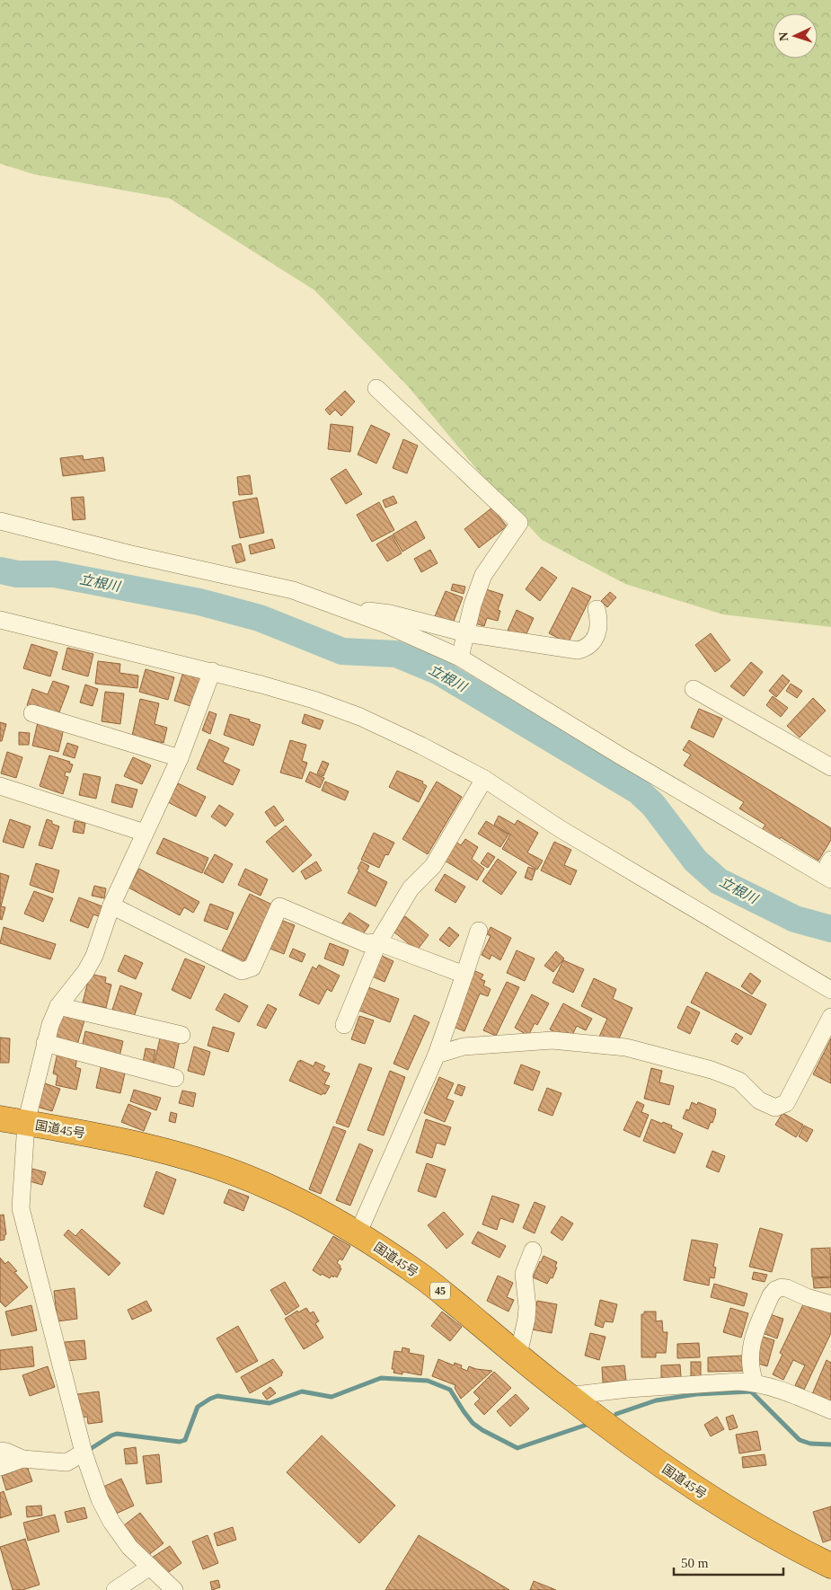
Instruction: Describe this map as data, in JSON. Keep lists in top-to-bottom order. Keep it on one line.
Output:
{"streets":{"highway":["国道45号","45"]},"water":["立根川"],"scale_bar":"50 m","north":"left"}
